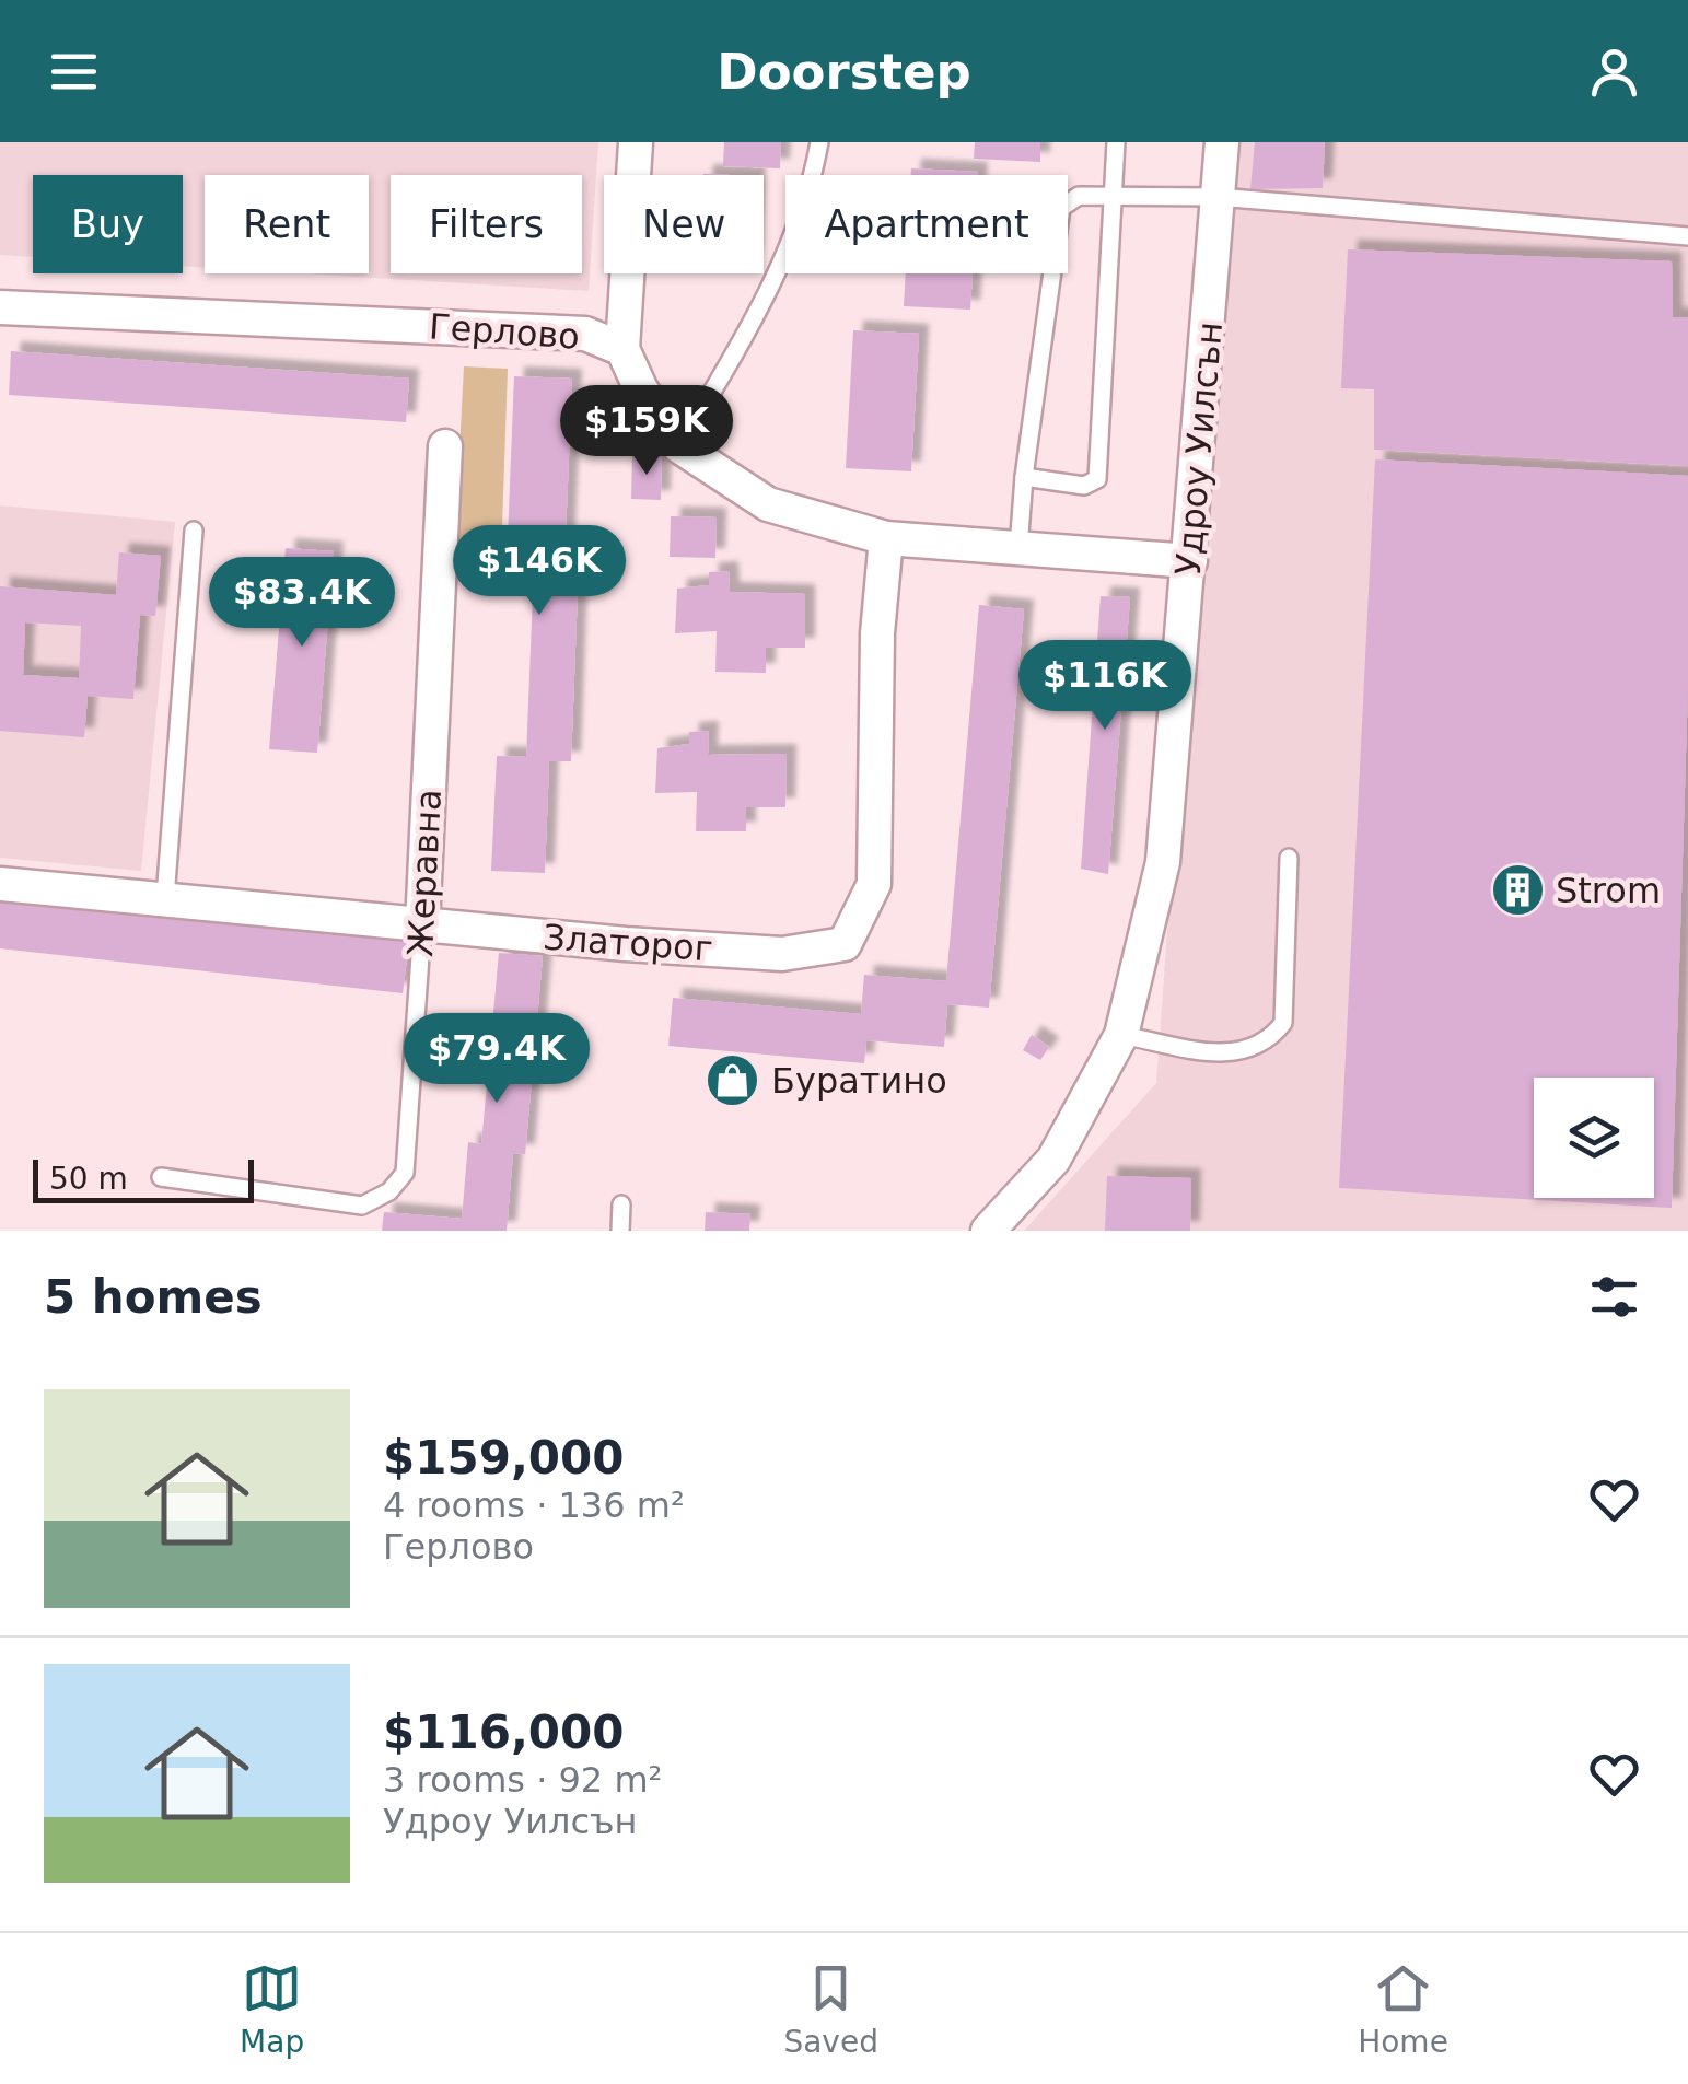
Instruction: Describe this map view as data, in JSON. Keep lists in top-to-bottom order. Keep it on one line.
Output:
{"streets":{"street":["Герлово","Удроу Уилсън","Жеравна","Златорог"]},"crossings":[["Герлово","Удроу Уилсън"],["Герлово","Златорог"],["Жеравна","Златорог"]],"places":{"building":["Strom"],"shop":["Буратино"]},"scale_bar":"50 m","page":{"header":"Doorstep","chip":["Buy","Rent","Filters","New","Apartment"],"price":["$159K","$146K","$83.4K","$116K","$79.4K"],"scale":"50 m","heading":"5 homes","list":[{"name":"$159,000","note":"4 rooms · 136 m² · Герлово"},{"name":"$116,000","note":"3 rooms · 92 m² · Удроу Уилсън"}],"tabs":["Map","Saved","Home"]}}
